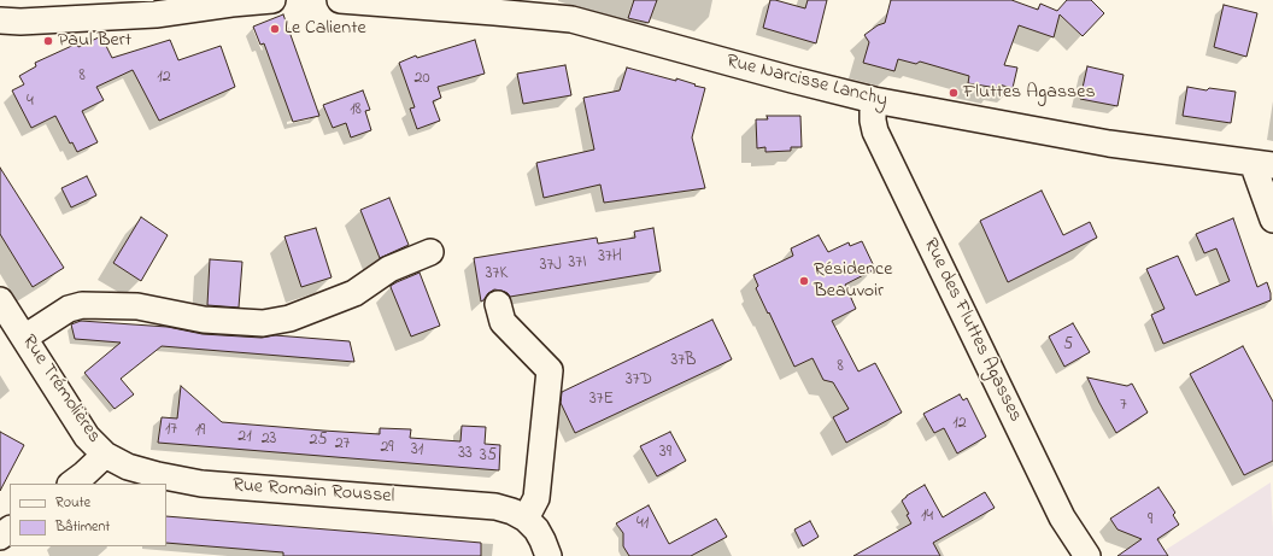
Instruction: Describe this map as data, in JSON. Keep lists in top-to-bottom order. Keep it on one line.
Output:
{"streets":{"street":["Rue Narcisse Lanchy","Rue des Fluttes Agasses","Rue Trémolières","Rue Romain Roussel"]},"crossings":[["Rue Narcisse Lanchy","Rue des Fluttes Agasses"],["Rue Trémolières","Rue Romain Roussel"]],"places":["Le Caliente","Paul Bert","Fluttes Agasses","Résidence Beauvoir"],"house_numbers":["8","12","20","4","18","37H","37I","37J","37K","5","37B","8","37D","37E","7","12","17","19","21","23","25","27","29","31","39","33","35","14","9","41"],"legend":["Route","Bâtiment"]}
